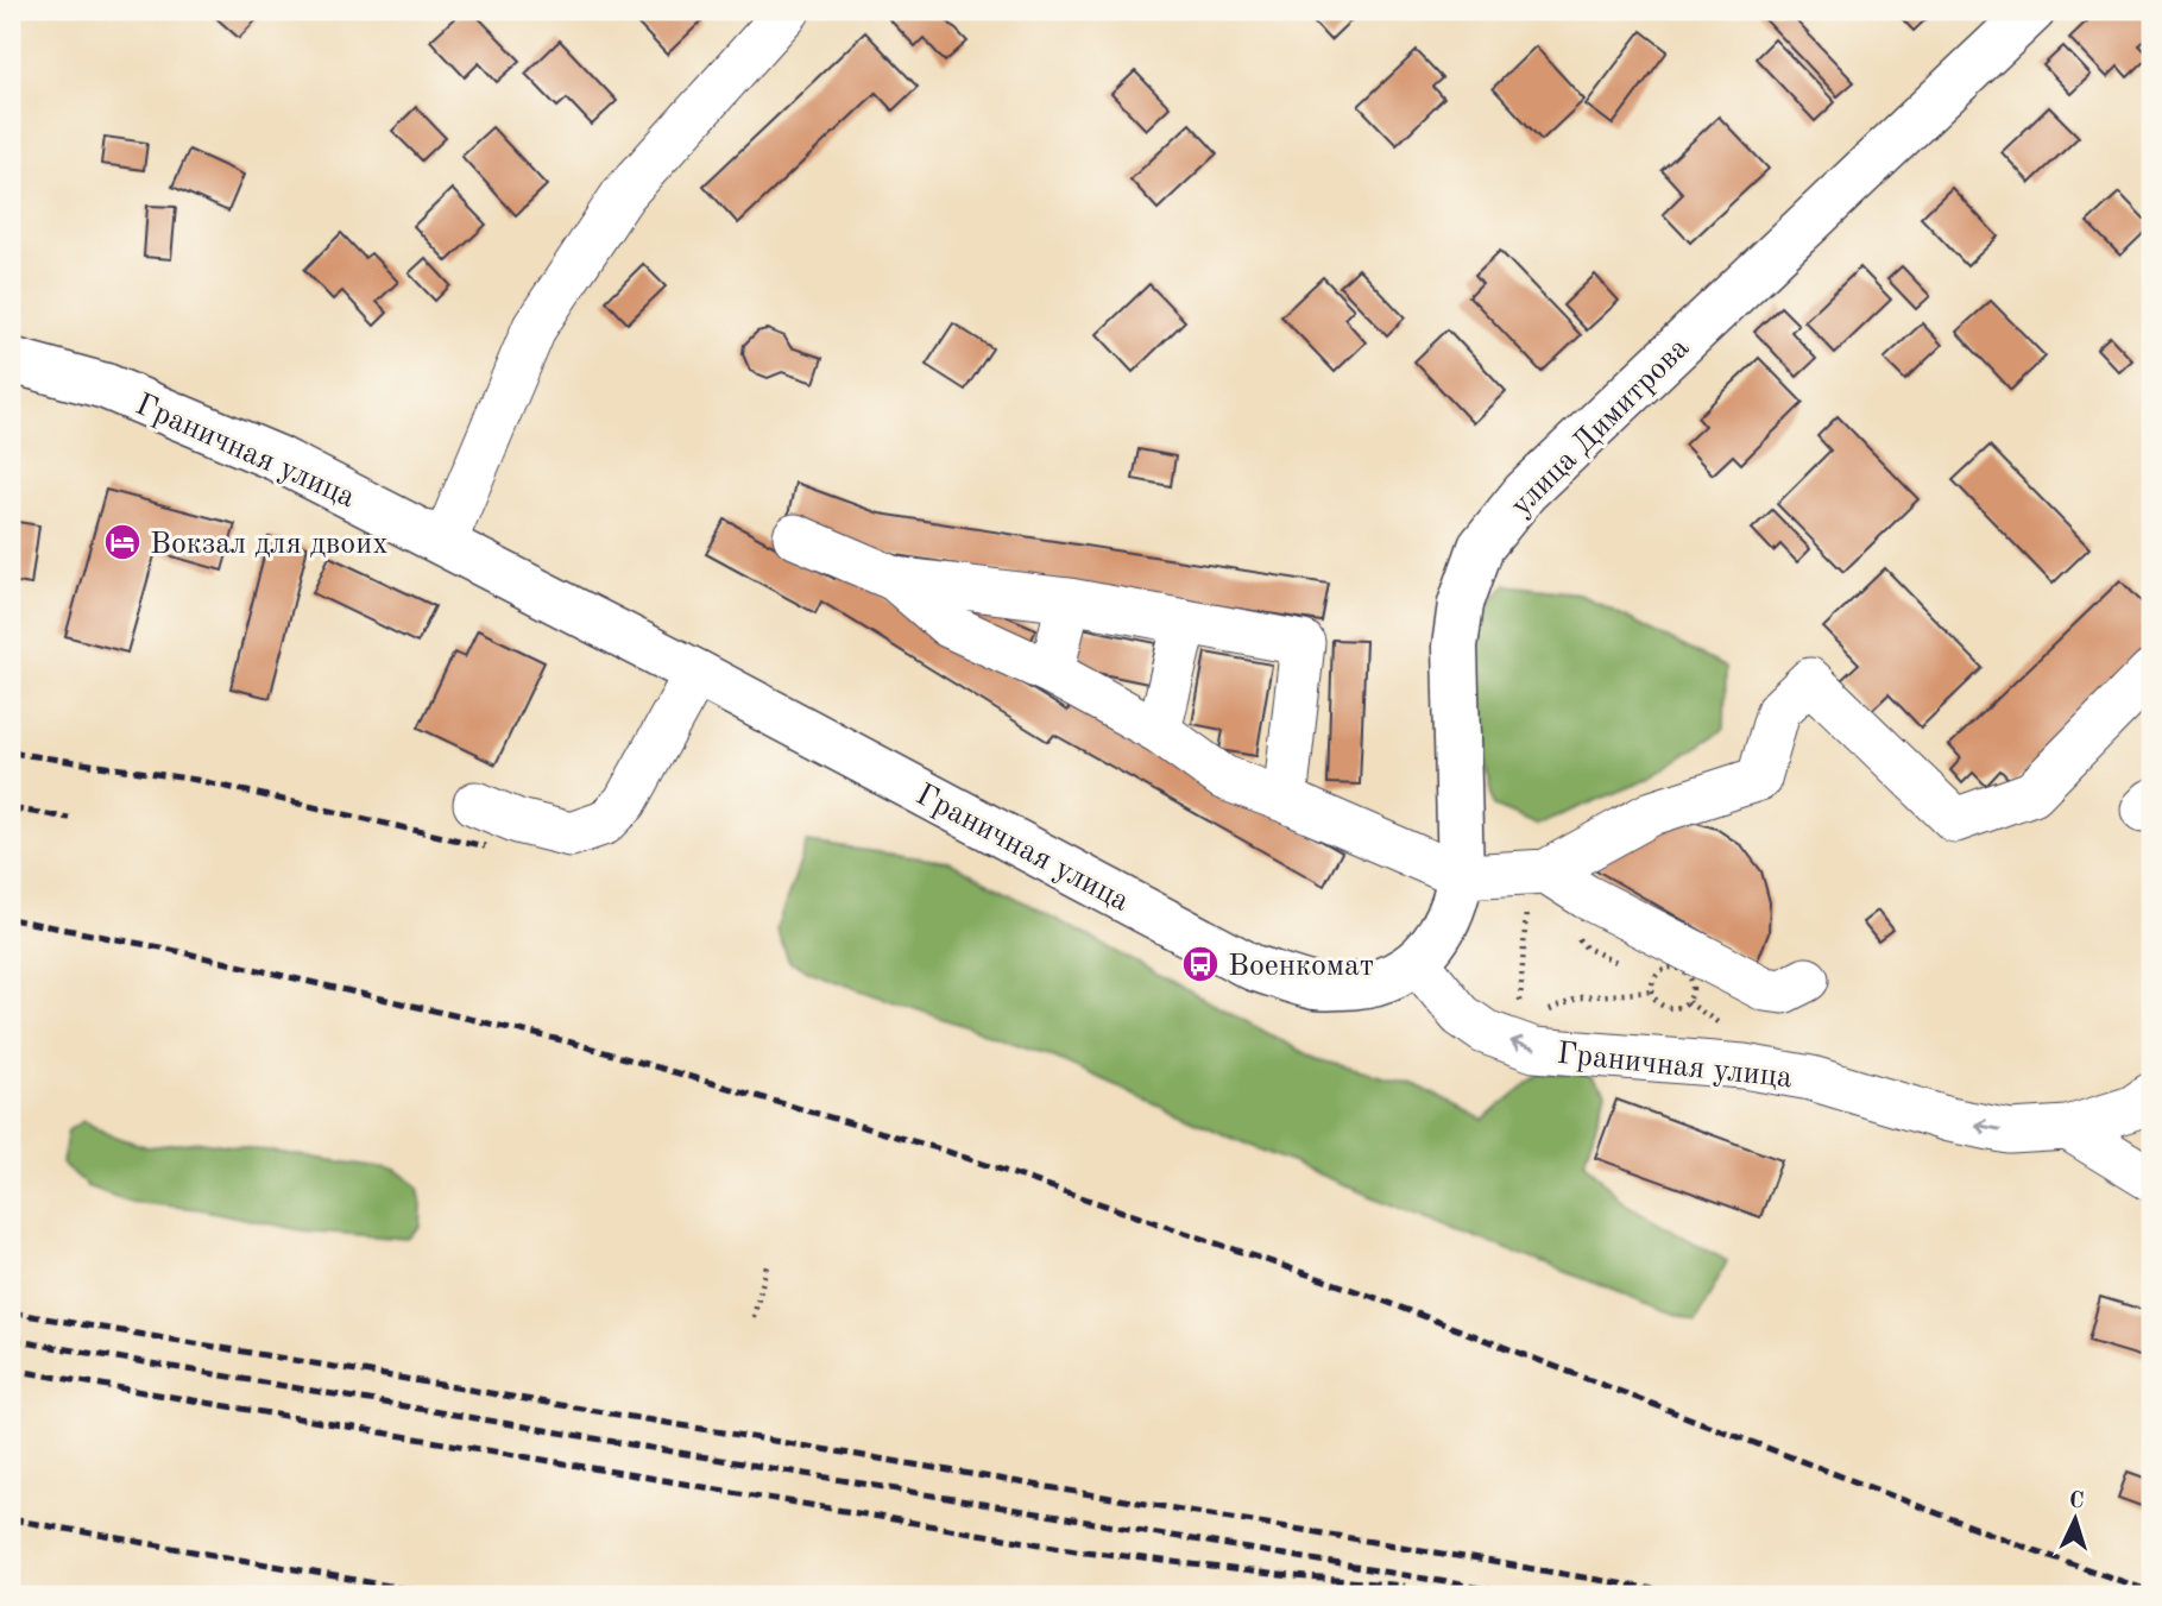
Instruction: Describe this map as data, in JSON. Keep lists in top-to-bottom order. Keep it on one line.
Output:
{"streets":{"main road":["улица Димитрова","Граничная улица"]},"crossings":[["улица Димитрова","Граничная улица"]],"places":{"hotel":["Вокзал для двоих"],"bus stop":["Военкомат"]},"north":"top"}
